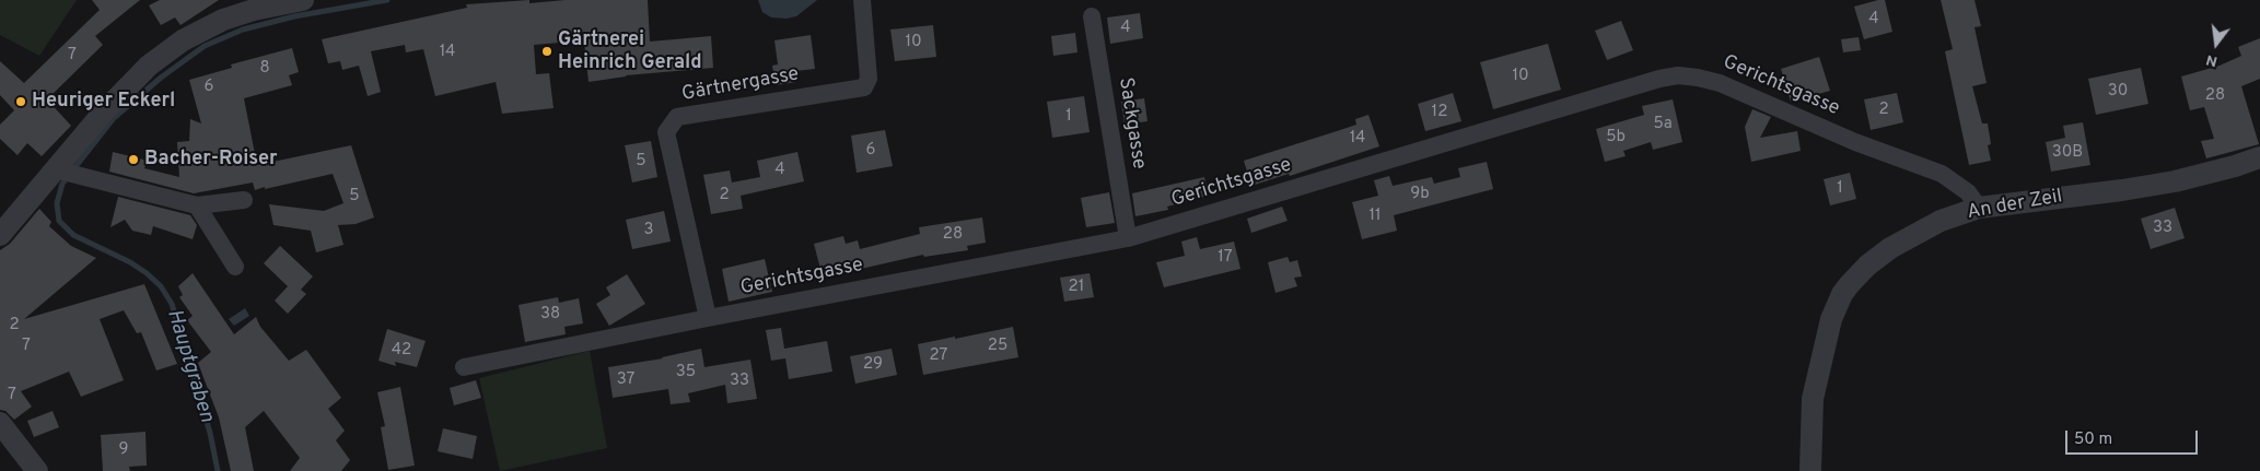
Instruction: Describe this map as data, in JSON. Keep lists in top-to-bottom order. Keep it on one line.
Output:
{"streets":{"street":["Gärtnergasse","Gerichtsgasse","Sackgasse","An der Zeil"]},"crossings":[["Gärtnergasse","Gerichtsgasse"],["Gerichtsgasse","Sackgasse"],["Gerichtsgasse","An der Zeil"]],"water":["Hauptgraben"],"places":["Gärtnerei Heinrich Gerald","Heuriger Eckerl","Bacher-Roiser"],"house_numbers":["4","4","10","14","7","8","10","6","30","28","2","12","1","5a","5b","14","6","30B","5","4","1","9b","2","5","11","33","3","28","17","21","38","2","7","25","42","27","29","35","37","33","7","9"],"scale_bar":"50 m","north":"bottom"}
